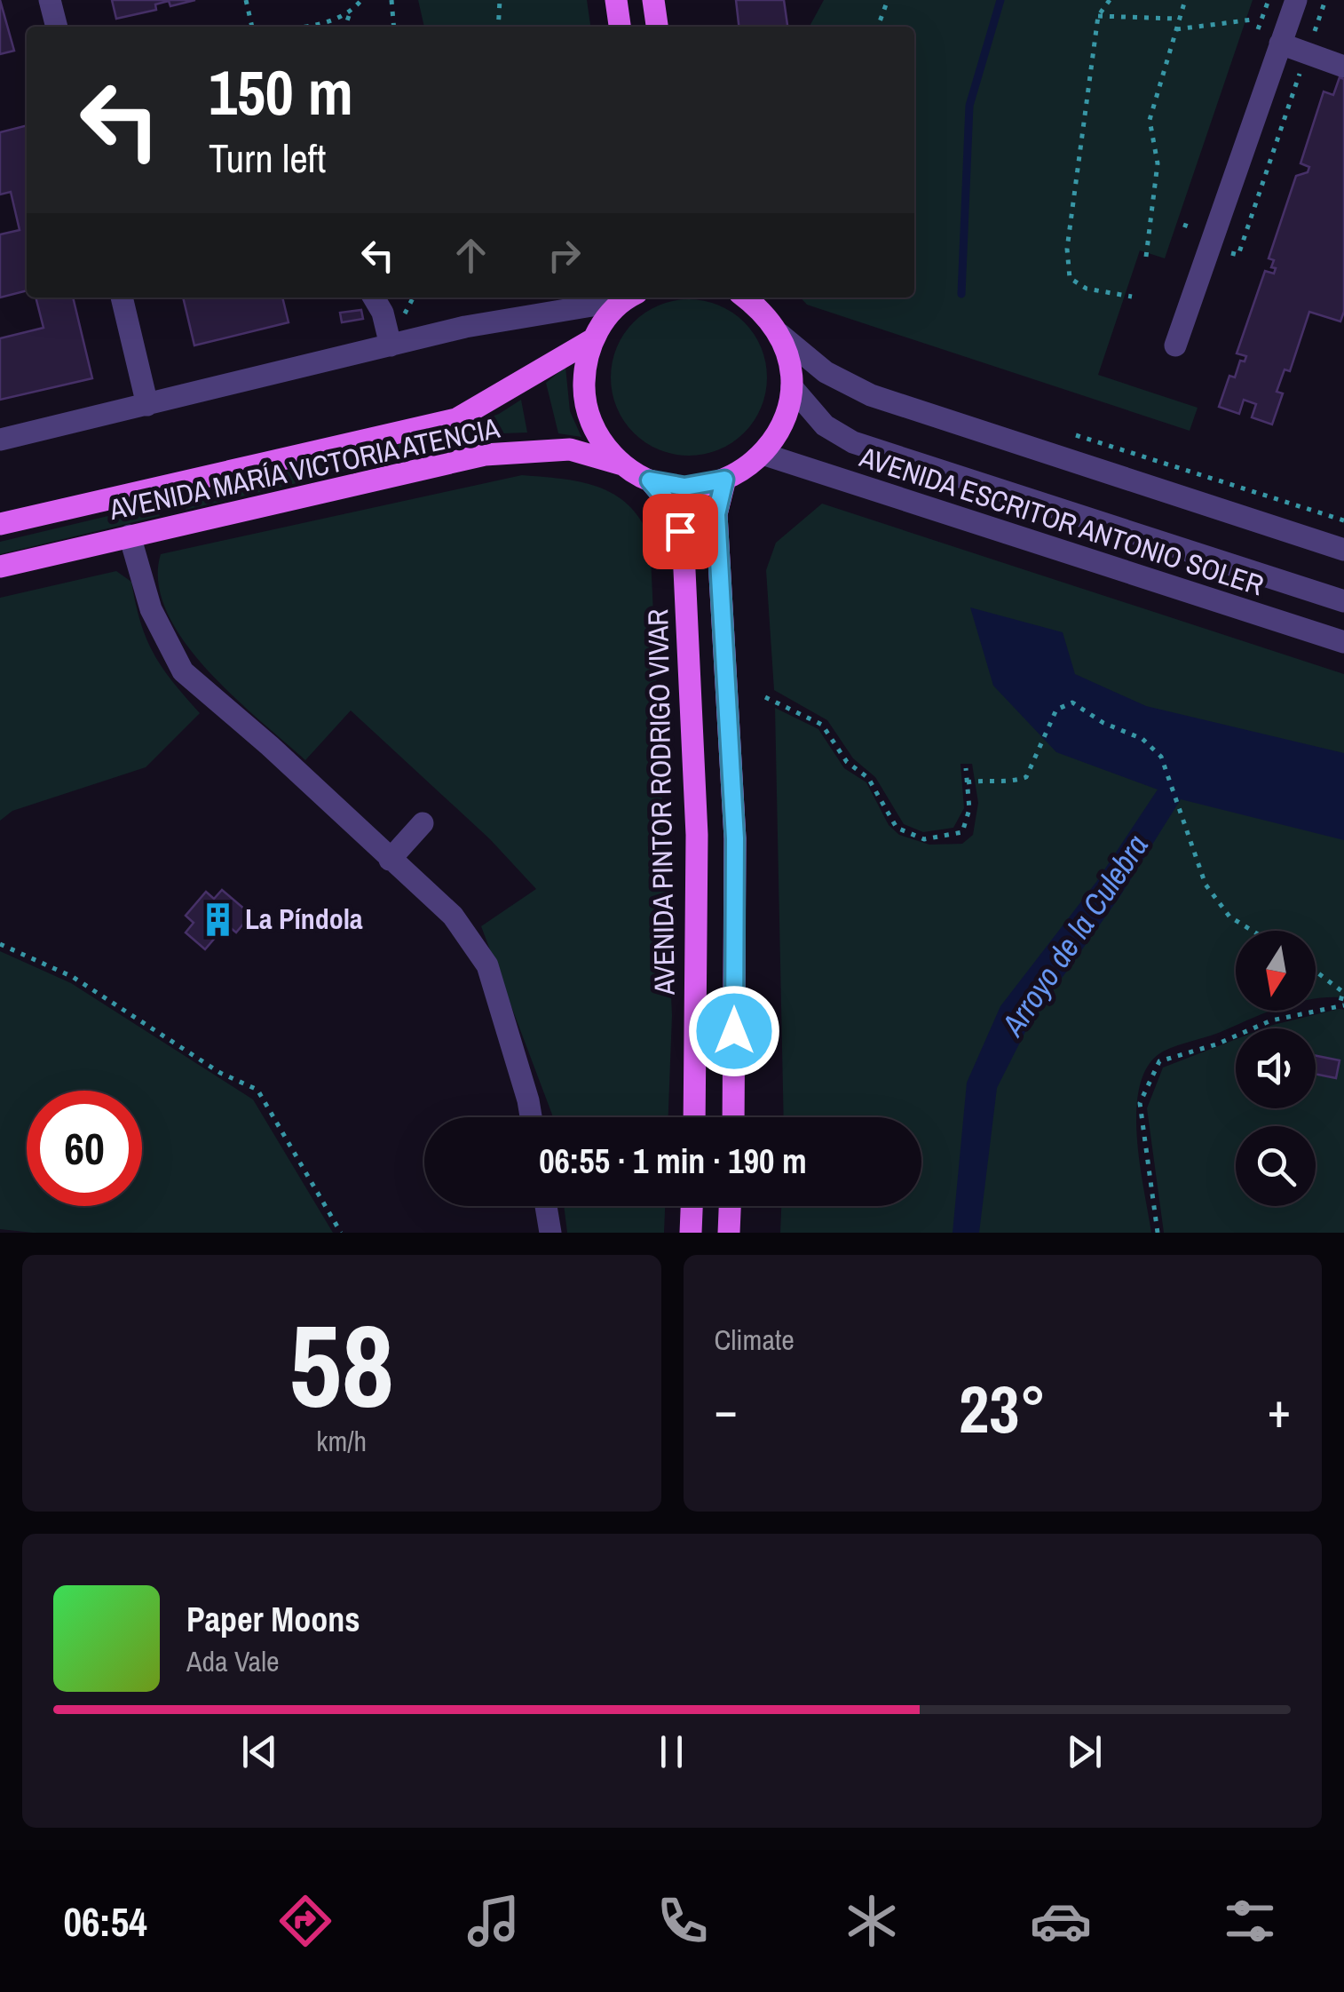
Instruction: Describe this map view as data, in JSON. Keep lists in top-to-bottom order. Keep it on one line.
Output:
{"streets":{"main road":["AVENIDA MARÍA VICTORIA ATENCIA","AVENIDA PINTOR RODRIGO VIVAR"],"street":["AVENIDA ESCRITOR ANTONIO SOLER"]},"water":["Arroyo de la Culebra"],"places":{"building":["La Píndola"]},"north":"bottom","page":{"turn":["150 m","Turn left"],"limit":"60","trip":"06:55 · 1 min · 190 m","tile":[["58","km/h"],"Climate"],"heat":["−","23°","+"],"song":["Paper Moons","Ada Vale"],"tabs":"06:54"}}
